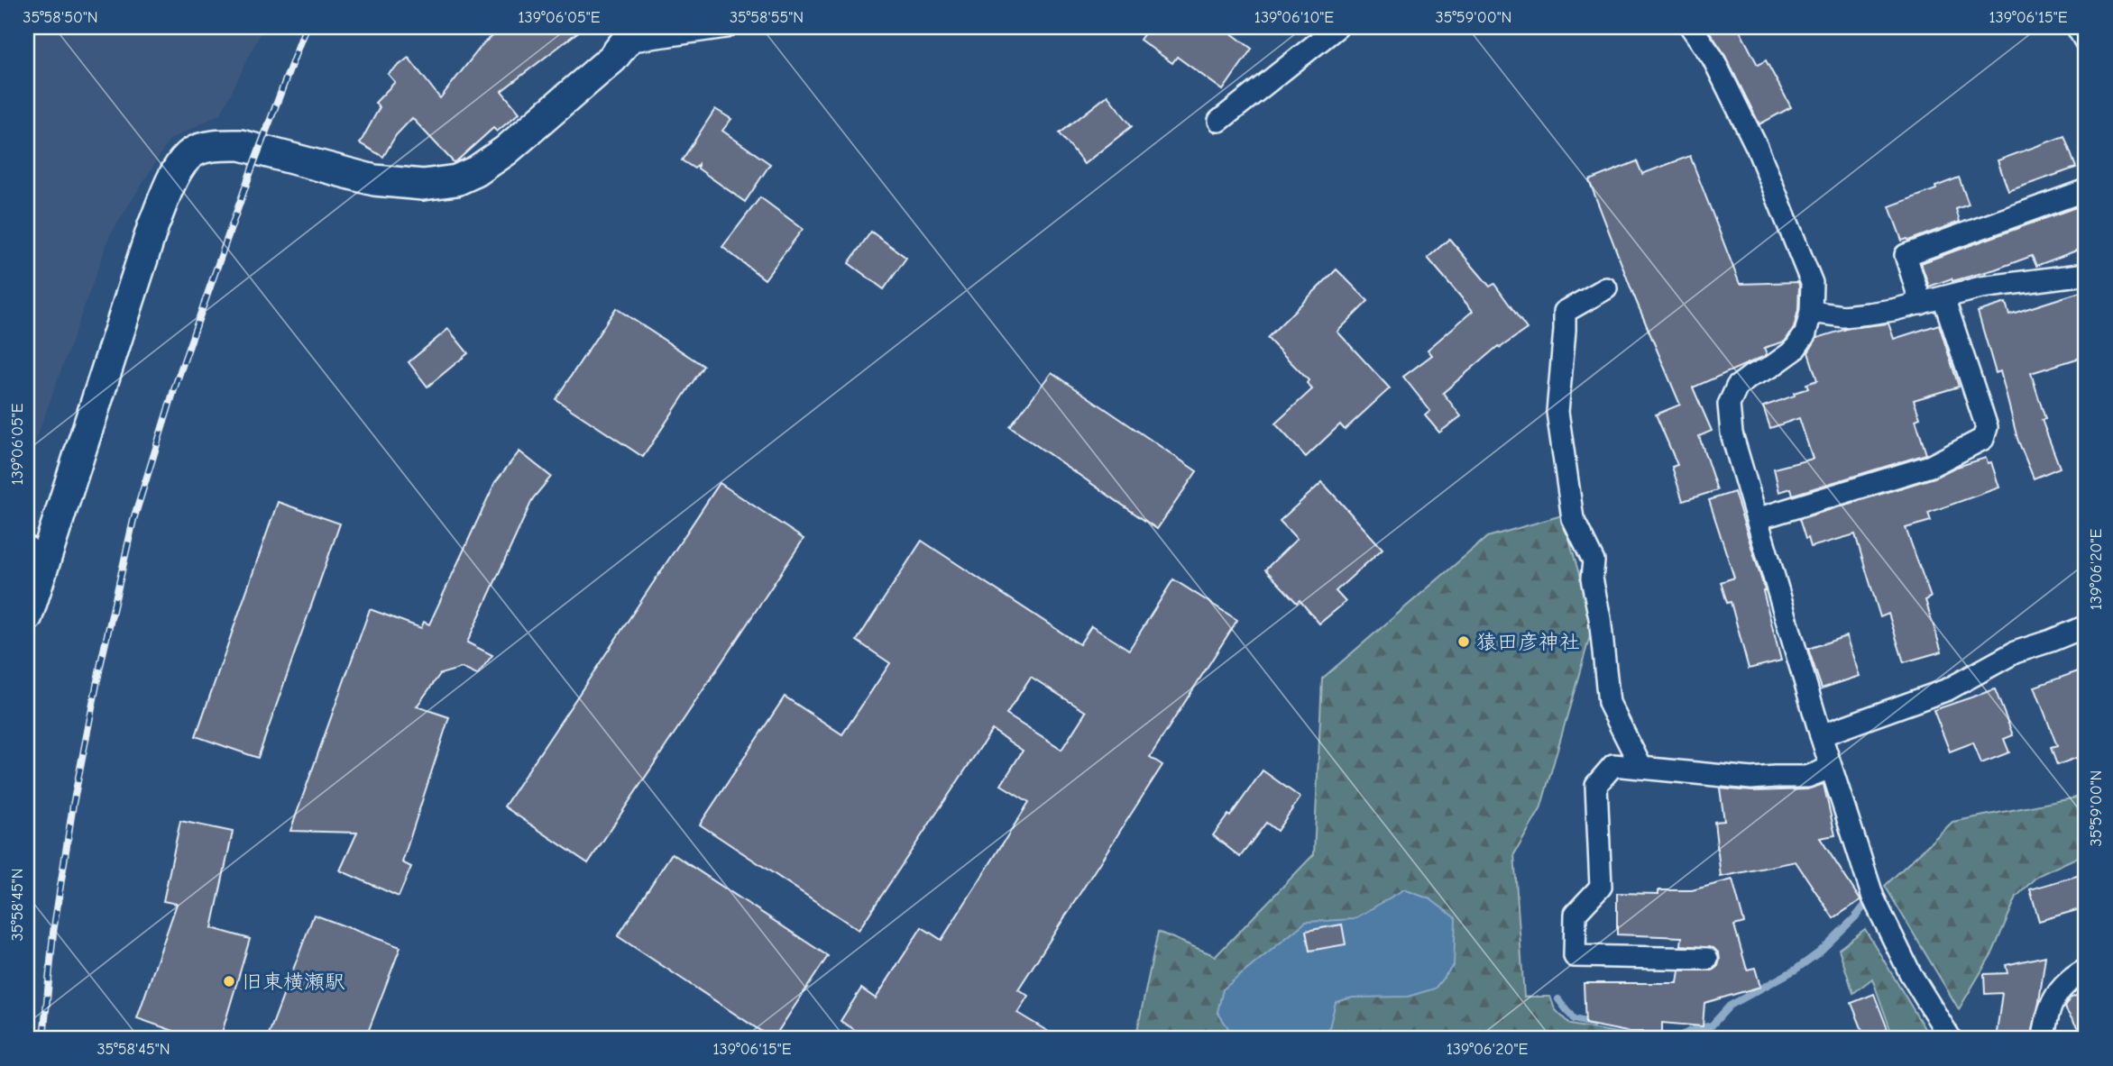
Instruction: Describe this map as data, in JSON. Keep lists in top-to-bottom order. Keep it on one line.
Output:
{"places":["猿田彦神社","旧東横瀬駅"],"coordinates":["35°58'50\"N","139°06'05\"E","35°58'55\"N","139°06'10\"E","35°59'00\"N","139°06'15\"E","139°06'20\"E","35°58'45\"N"]}
